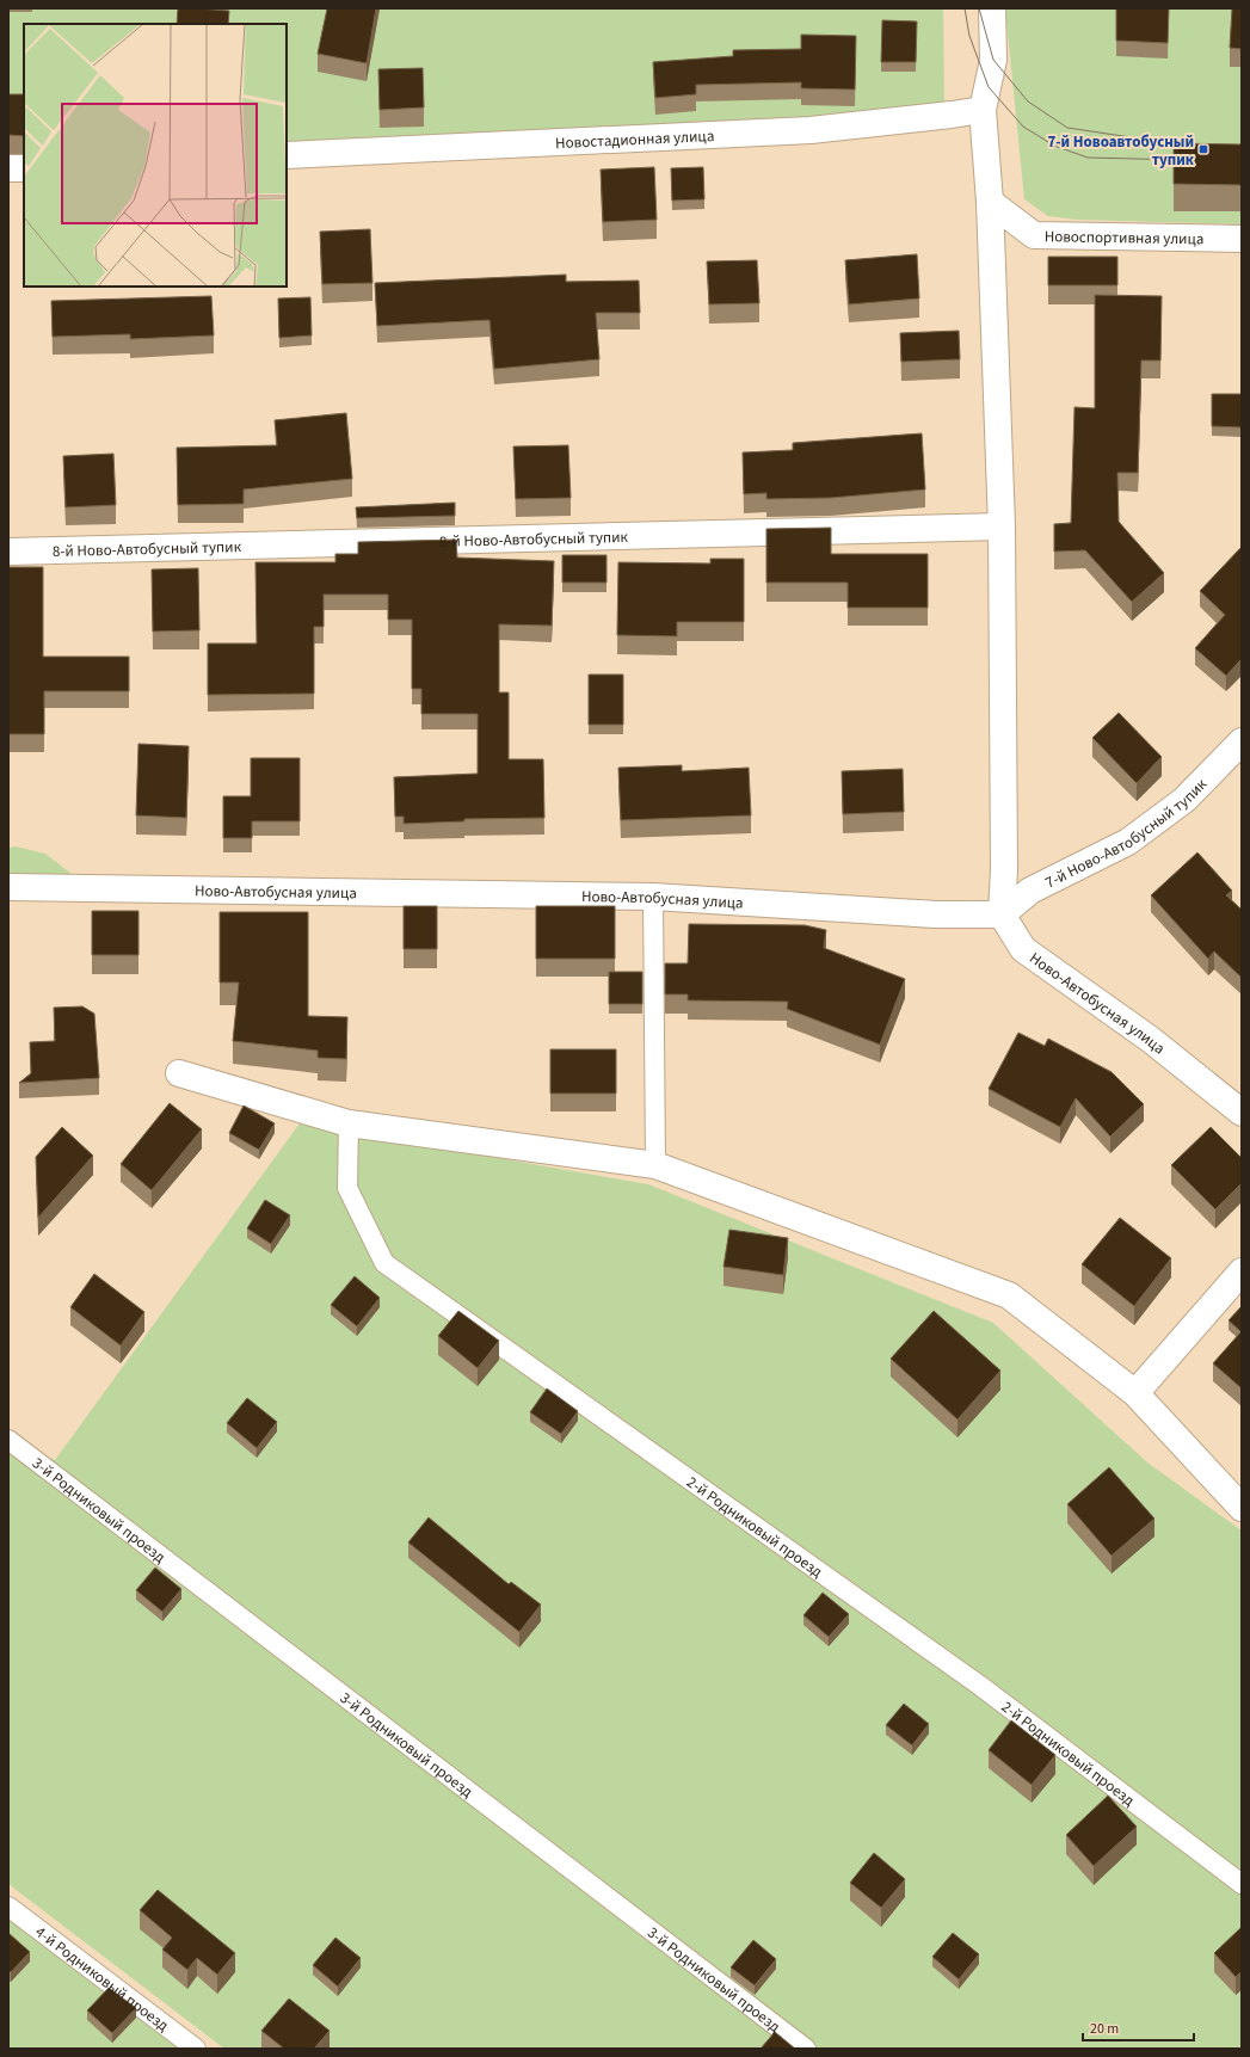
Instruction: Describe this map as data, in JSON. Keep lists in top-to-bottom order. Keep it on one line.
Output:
{"streets":{"street":["Новостадионная улица","Новоспортивная улица","8-й Ново-Автобусный тупик","7-й Ново-Автобусный тупик","Ново-Автобусная улица"],"lane":["3-й Родниковый проезд","2-й Родниковый проезд","4-й Родниковый проезд"]},"crossings":[["7-й Ново-Автобусный тупик","Ново-Автобусная улица"]],"places":{"transit":["7-й Новоавтобусный тупик"]},"scale_bar":"20 m"}
